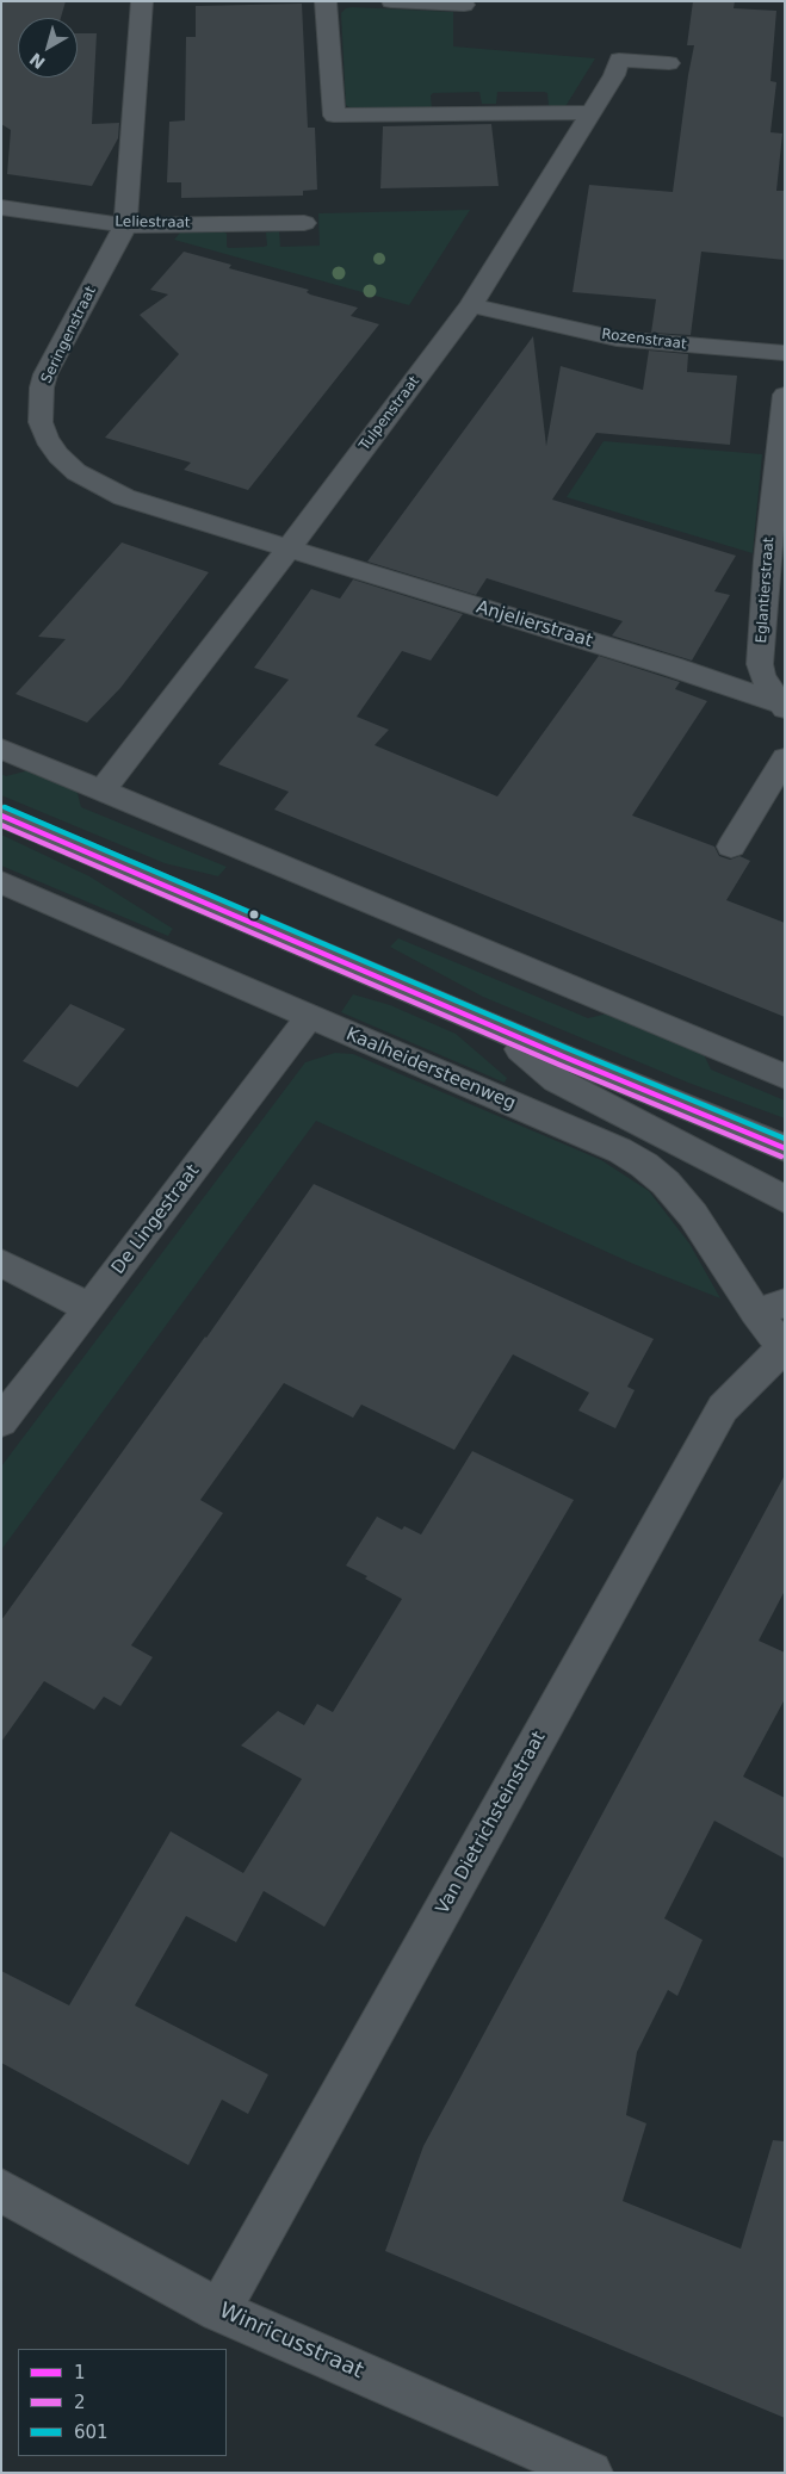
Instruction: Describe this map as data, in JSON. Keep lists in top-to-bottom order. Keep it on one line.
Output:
{"streets":{"street":["Leliestraat","Seringenstraat","Rozenstraat","Tulpenstraat","Eglantierstraat","Anjelierstraat","Kaalheidersteenweg","De Lingestraat","Van Dietrichsteinstraat","Winricusstraat"]},"crossings":[["Leliestraat","Seringenstraat"],["Seringenstraat","Tulpenstraat"],["Seringenstraat","Anjelierstraat"],["Rozenstraat","Tulpenstraat"],["Tulpenstraat","Anjelierstraat"],["Eglantierstraat","Anjelierstraat"],["Kaalheidersteenweg","De Lingestraat"],["Kaalheidersteenweg","Van Dietrichsteinstraat"],["Van Dietrichsteinstraat","Winricusstraat"]],"lines":["transit line 601","transit line 1","transit line 2"],"legend":["1","2","601"],"north":"bottom left"}
